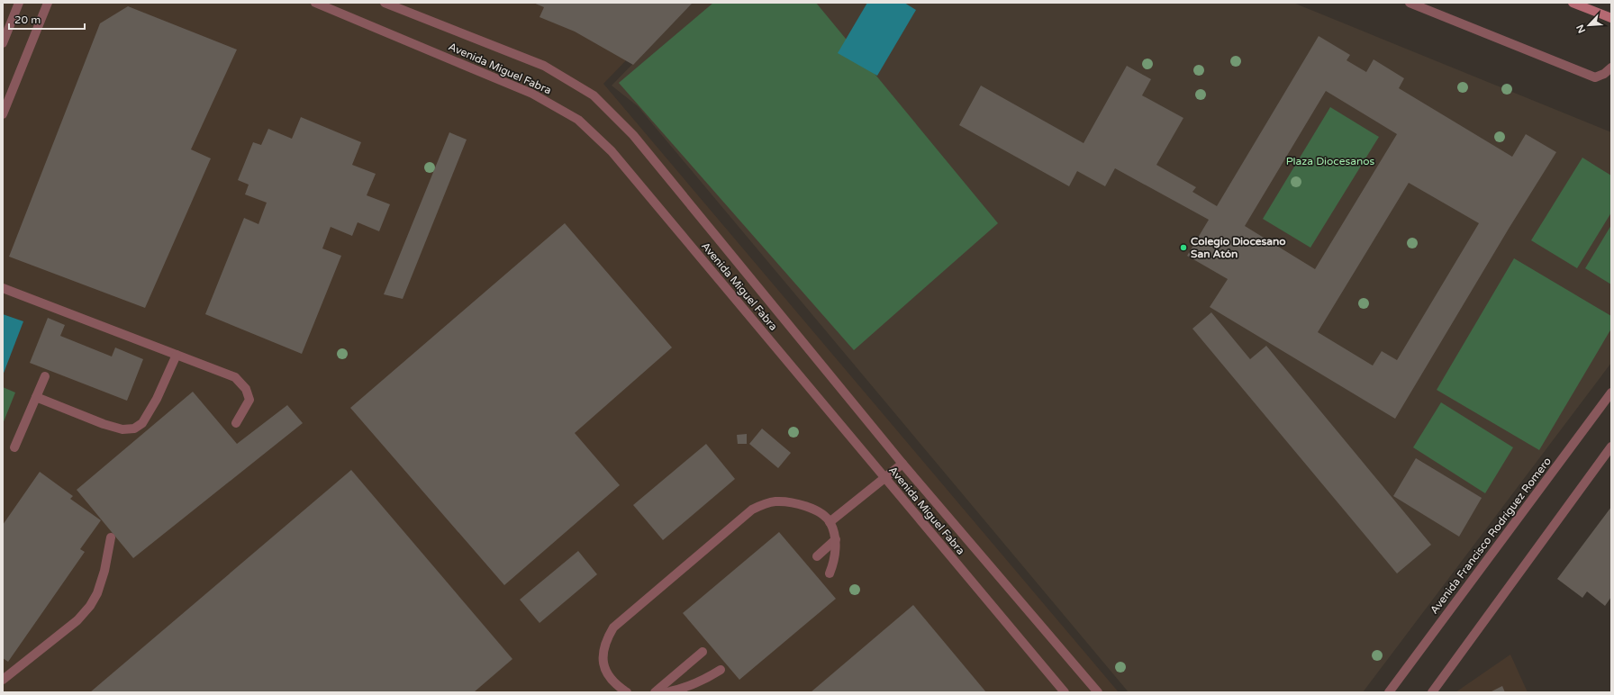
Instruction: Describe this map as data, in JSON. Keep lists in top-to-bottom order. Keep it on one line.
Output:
{"streets":{"street":["Avenida Miguel Fabra","Avenida Francisco Rodríguez Romero"]},"parks":["Plaza Diocesanos"],"places":["Colegio Diocesano San Atón"],"scale_bar":"20 m","north":"bottom left"}
